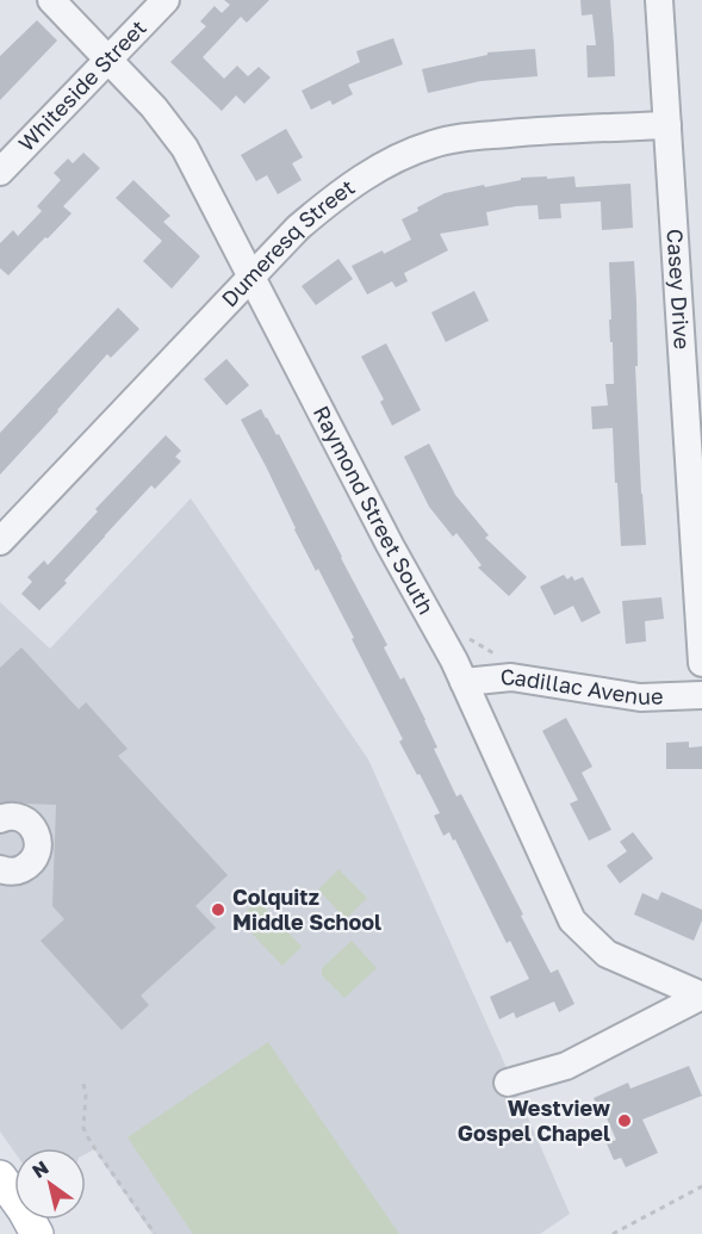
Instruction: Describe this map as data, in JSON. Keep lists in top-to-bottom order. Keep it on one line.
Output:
{"streets":{"street":["Whiteside Street","Dumeresq Street","Casey Drive","Raymond Street South","Cadillac Avenue"]},"crossings":[["Whiteside Street","Raymond Street South"],["Dumeresq Street","Casey Drive"],["Dumeresq Street","Raymond Street South"],["Raymond Street South","Cadillac Avenue"]],"places":["Colquitz Middle School","Westview Gospel Chapel"],"north":"top left"}
